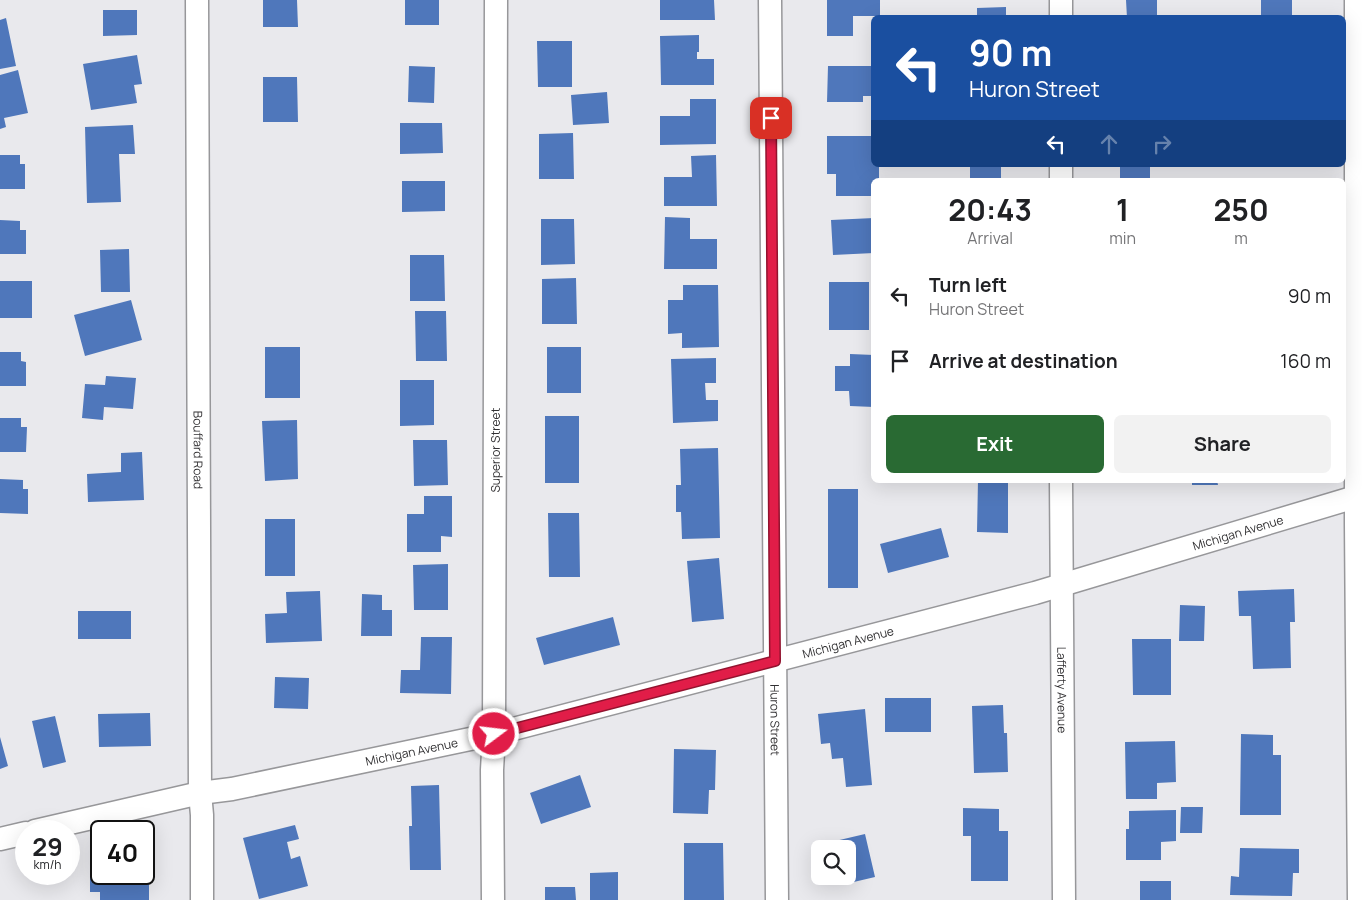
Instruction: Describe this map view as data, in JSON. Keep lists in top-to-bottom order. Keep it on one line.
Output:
{"streets":{"street":["Bouffard Road","Superior Street","Michigan Avenue","Lafferty Avenue","Huron Street"]},"crossings":[["Bouffard Road","Michigan Avenue"],["Superior Street","Michigan Avenue"],["Michigan Avenue","Lafferty Avenue"],["Michigan Avenue","Huron Street"]],"page":{"turn":["90 m","Huron Street"],"eta":["20:43","Arrival","1","min","250","m"],"list":[{"name":"Turn left","note":"Huron Street","value":"90 m"},{"name":"Arrive at destination","value":"160 m"}],"buttons":["Exit","Share"],"speed":"29 km/h","limit":"40"}}
